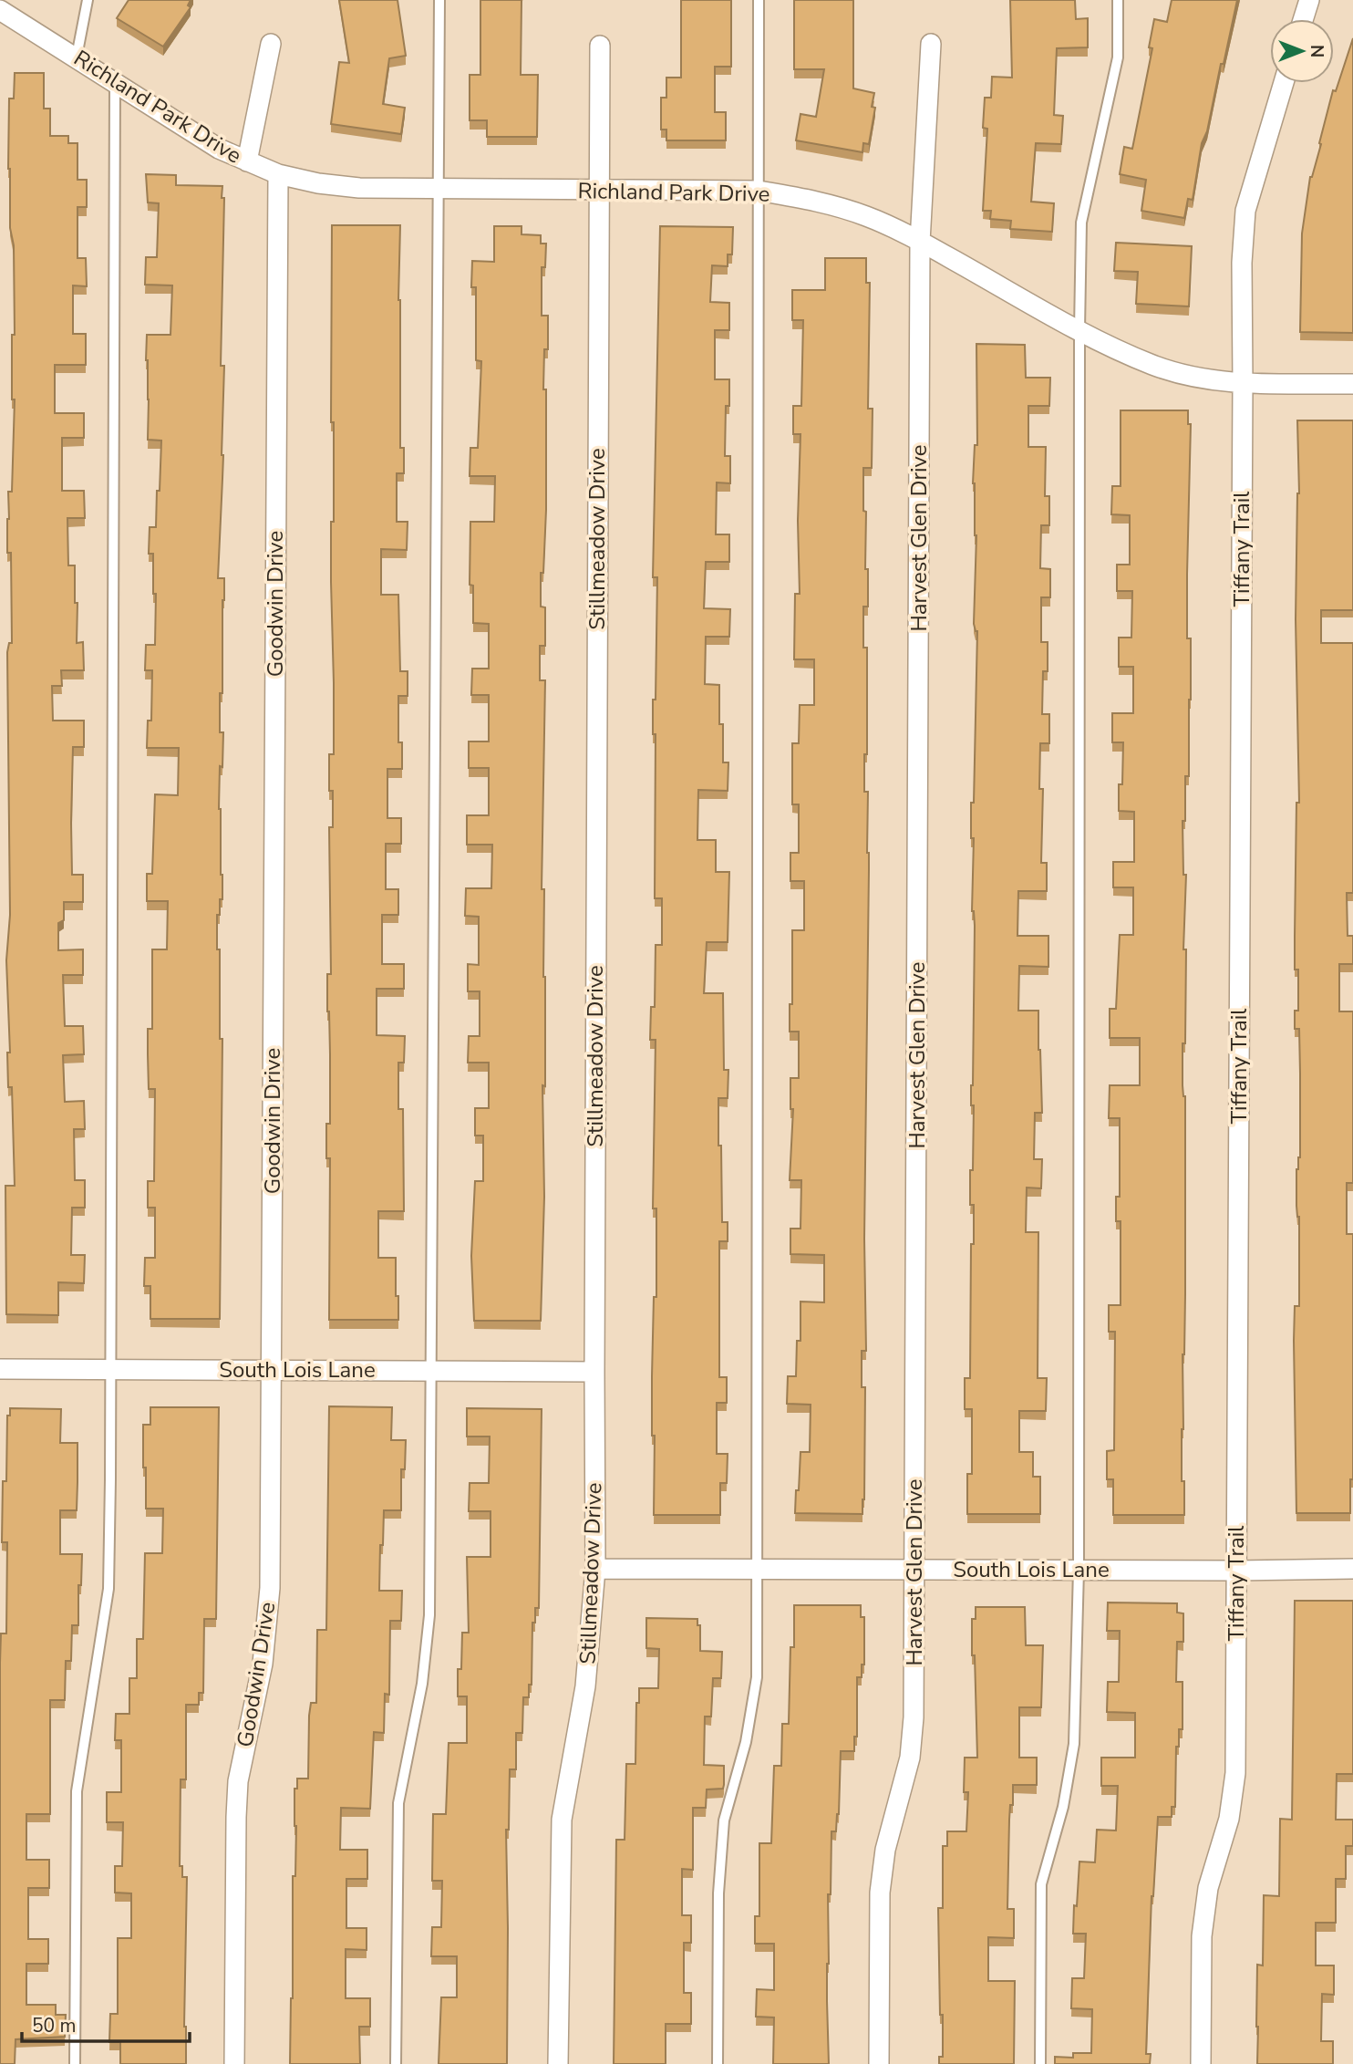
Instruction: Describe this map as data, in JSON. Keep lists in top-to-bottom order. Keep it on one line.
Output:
{"streets":{"street":["Richland Park Drive","Harvest Glen Drive","Stillmeadow Drive","Tiffany Trail","Goodwin Drive","South Lois Lane"]},"crossings":[["Richland Park Drive","Harvest Glen Drive"],["Richland Park Drive","Stillmeadow Drive"],["Richland Park Drive","Tiffany Trail"],["Richland Park Drive","Goodwin Drive"],["Harvest Glen Drive","South Lois Lane"],["Stillmeadow Drive","South Lois Lane"],["Tiffany Trail","South Lois Lane"],["Goodwin Drive","South Lois Lane"]],"scale_bar":"50 m","north":"right"}
